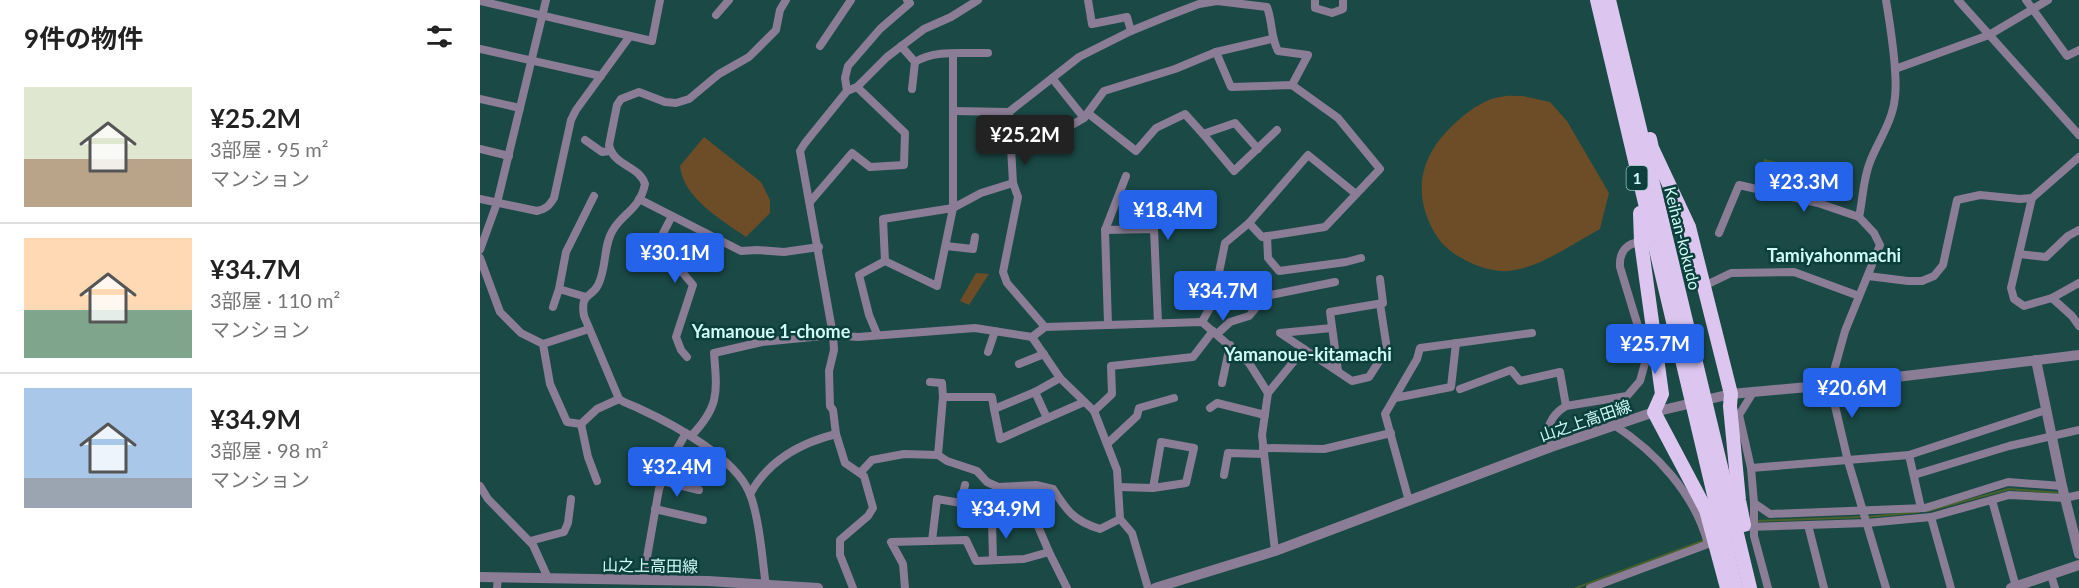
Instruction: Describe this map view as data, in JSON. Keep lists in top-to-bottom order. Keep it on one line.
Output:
{"streets":{"highway":["1","Keihan-kokudo"],"street":["山之上高田線"]},"crossings":[["1","Keihan-kokudo"],["1","山之上高田線"]],"districts":["Tamiyahonmachi","Yamanoue 1-chome","Yamanoue-kitamachi"],"page":{"heading":"9件の物件","list":[{"name":"¥25.2M","note":"3部屋 · 95 m² · マンション"},{"name":"¥34.7M","note":"3部屋 · 110 m² · マンション"},{"name":"¥34.9M","note":"3部屋 · 98 m² · マンション"}],"price":["¥25.2M","¥23.3M","¥18.4M","¥30.1M","¥34.7M","¥25.7M","¥20.6M","¥32.4M","¥34.9M"]}}
